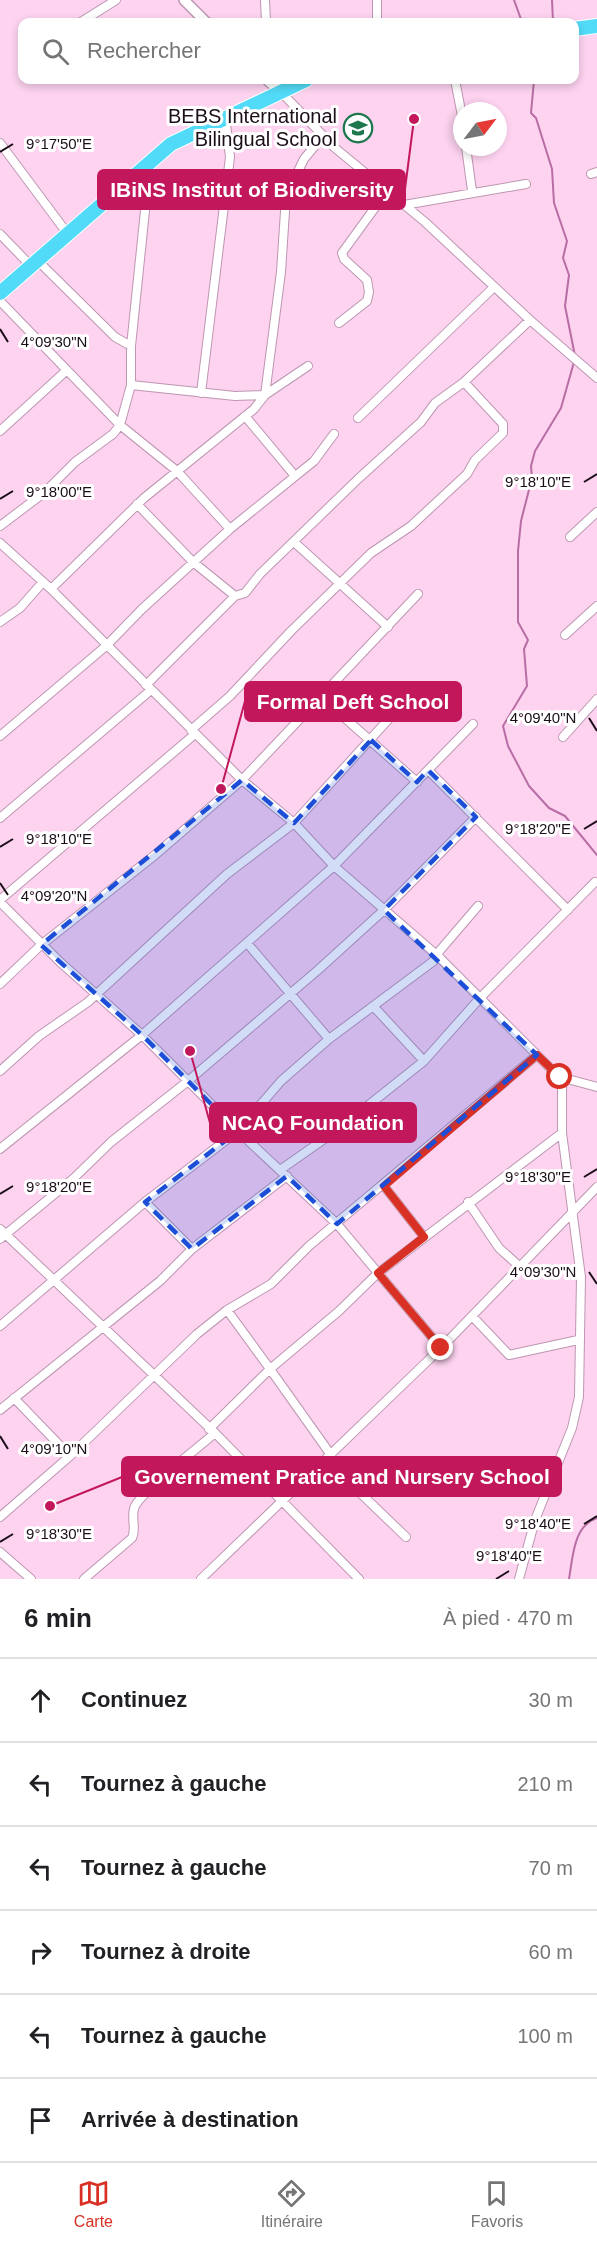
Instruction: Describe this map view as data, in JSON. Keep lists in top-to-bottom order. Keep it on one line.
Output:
{"places":{"other":["IBiNS Institut of Biodiversity","Formal Deft School","NCAQ Foundation","Governement Pratice and Nursery School"],"school or university":["BEBS International Bilingual School"]},"north":"top right","page":{"search":"Rechercher","heading":["6 min","À pied · 470 m"],"list":[["Continuez","30 m"],["Tournez à gauche","210 m"],["Tournez à gauche","70 m"],["Tournez à droite","60 m"],["Tournez à gauche","100 m"],"Arrivée à destination"],"nav":["Carte","Itinéraire","Favoris"]},"coordinates":["9°17'50\"E","4°09'30\"N","9°18'10\"E","9°18'00\"E","4°09'40\"N","9°18'20\"E","4°09'20\"N","9°18'30\"E","4°09'10\"N","9°18'40\"E"]}
